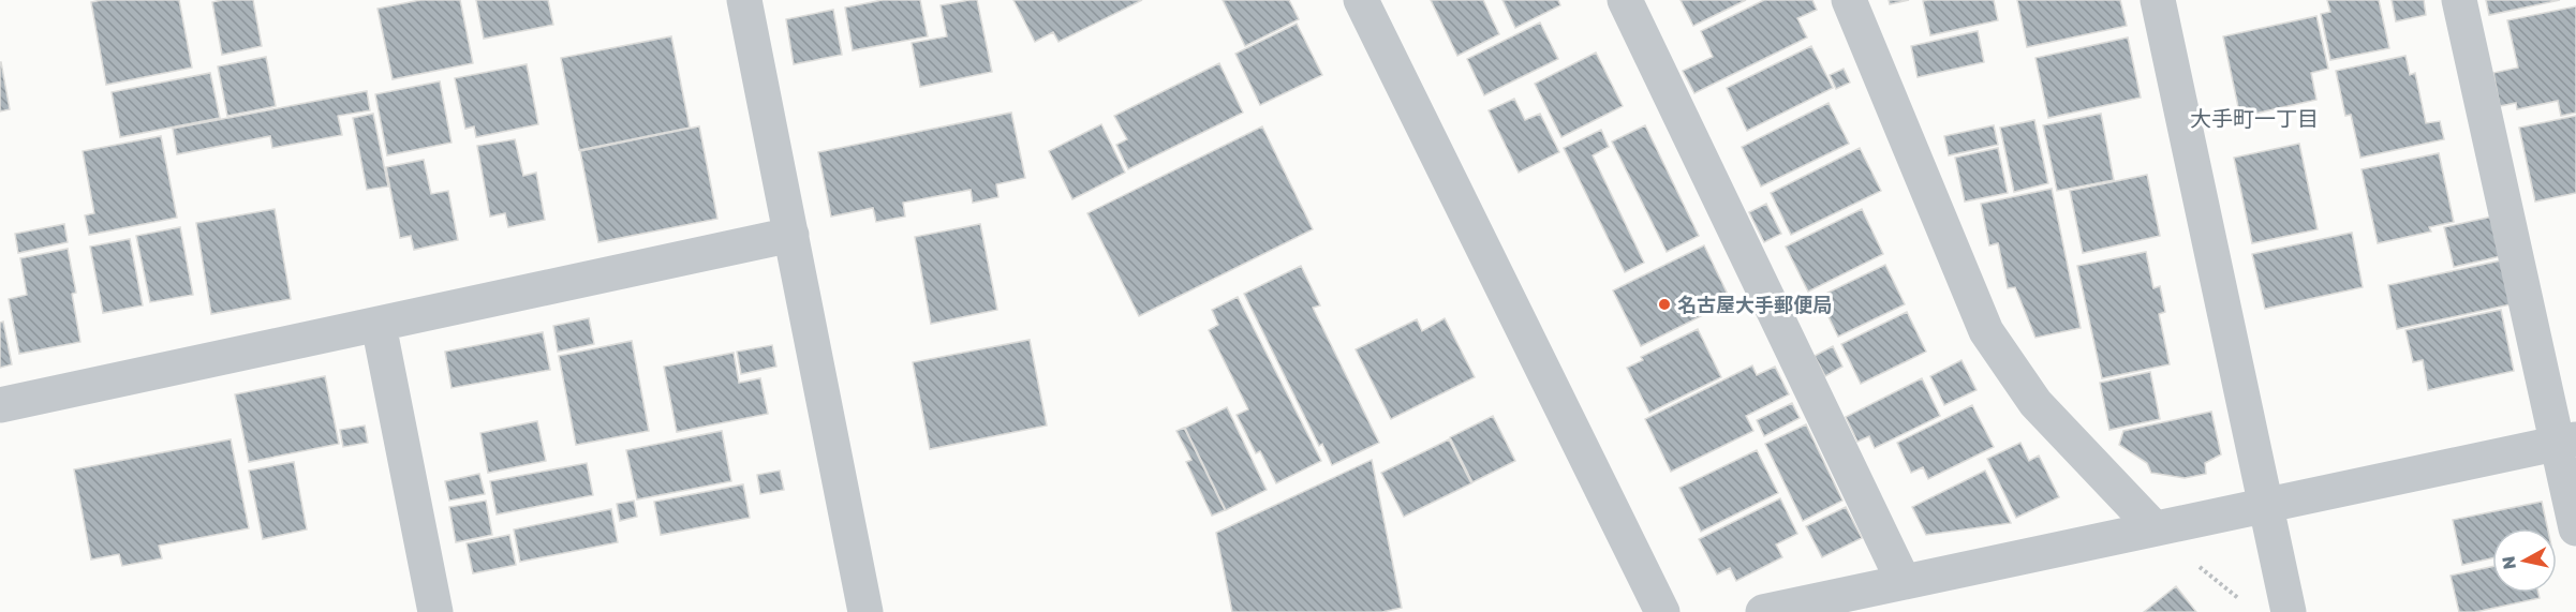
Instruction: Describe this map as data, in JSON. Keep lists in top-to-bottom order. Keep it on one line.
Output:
{"districts":["大手町一丁目"],"places":["名古屋大手郵便局"],"north":"left"}
